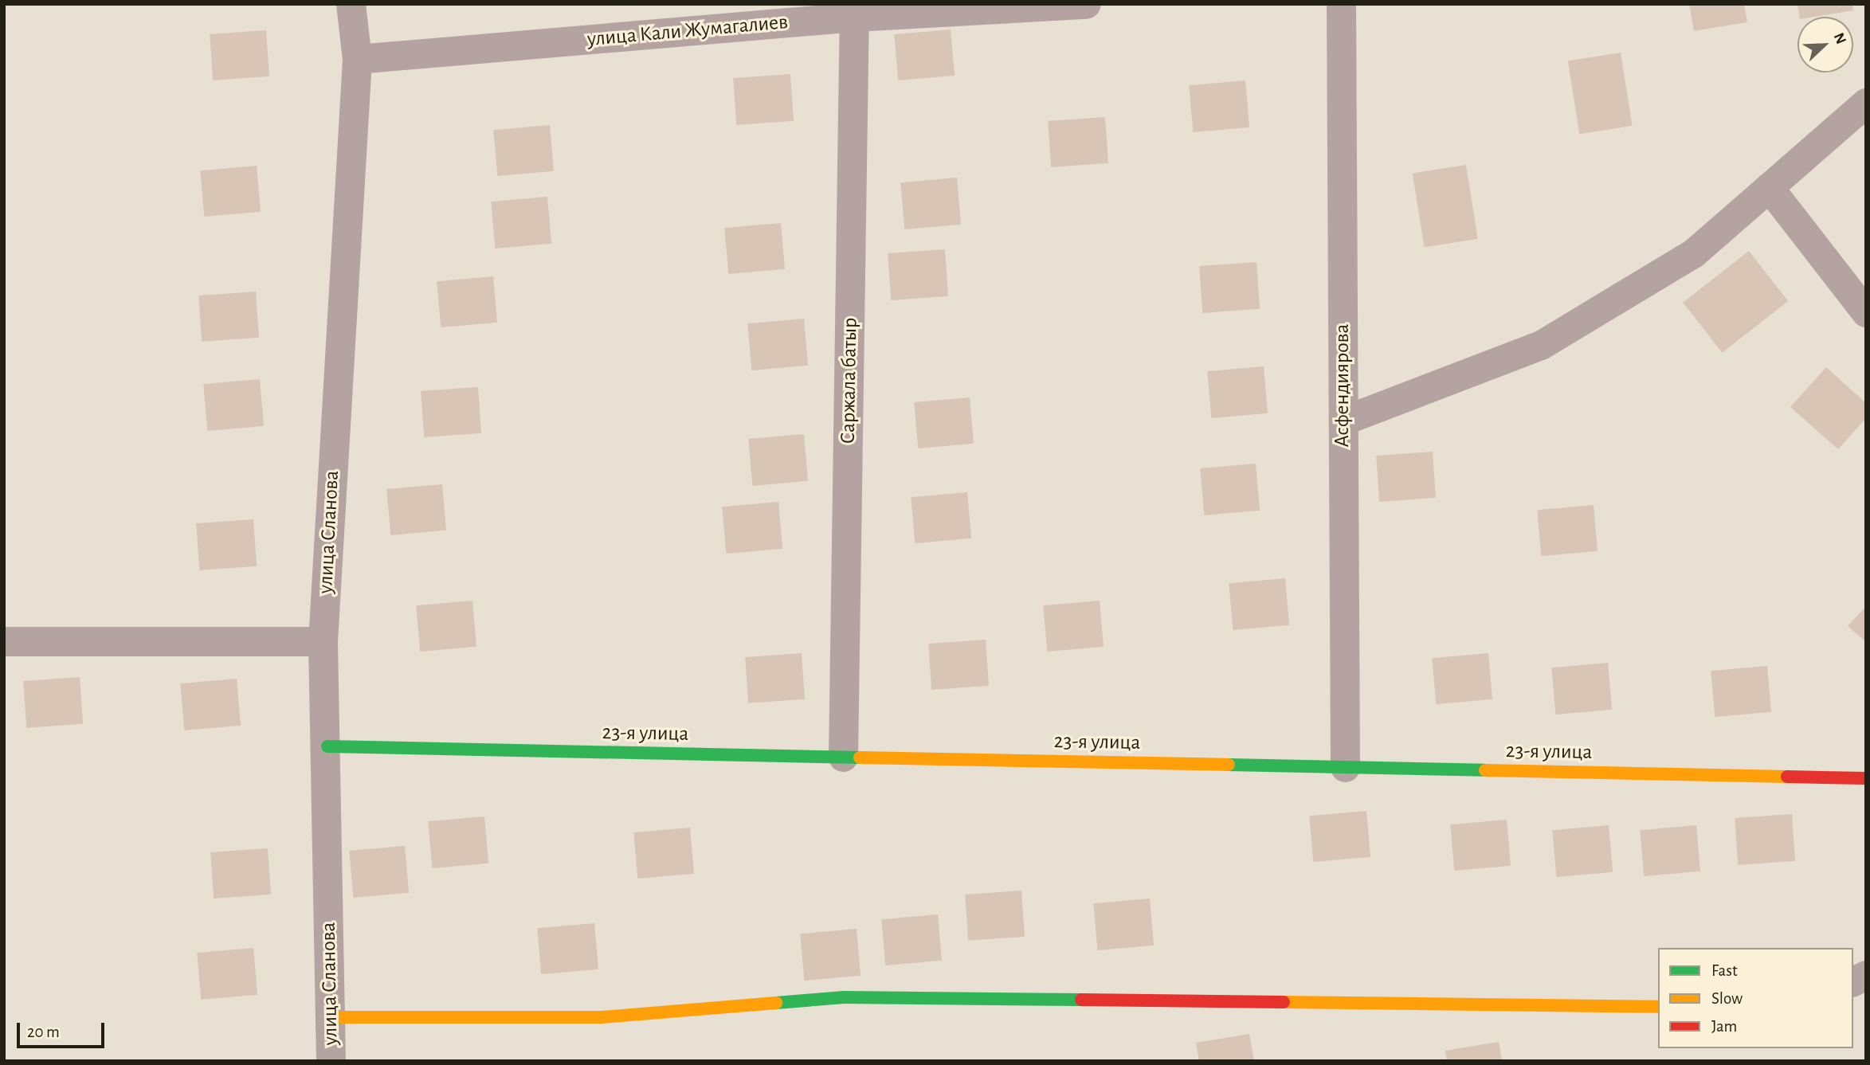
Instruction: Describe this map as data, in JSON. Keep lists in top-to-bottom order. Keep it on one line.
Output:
{"streets":{"street":["улица Кали Жумагалиев","Саржала батыр","Асфендиярова","улица Сланова","23-я улица"]},"crossings":[["улица Кали Жумагалиев","Саржала батыр"],["улица Кали Жумагалиев","улица Сланова"],["Саржала батыр","23-я улица"],["Асфендиярова","23-я улица"],["улица Сланова","23-я улица"]],"legend":["Fast","Slow","Jam"],"scale_bar":"20 m","north":"top right"}
